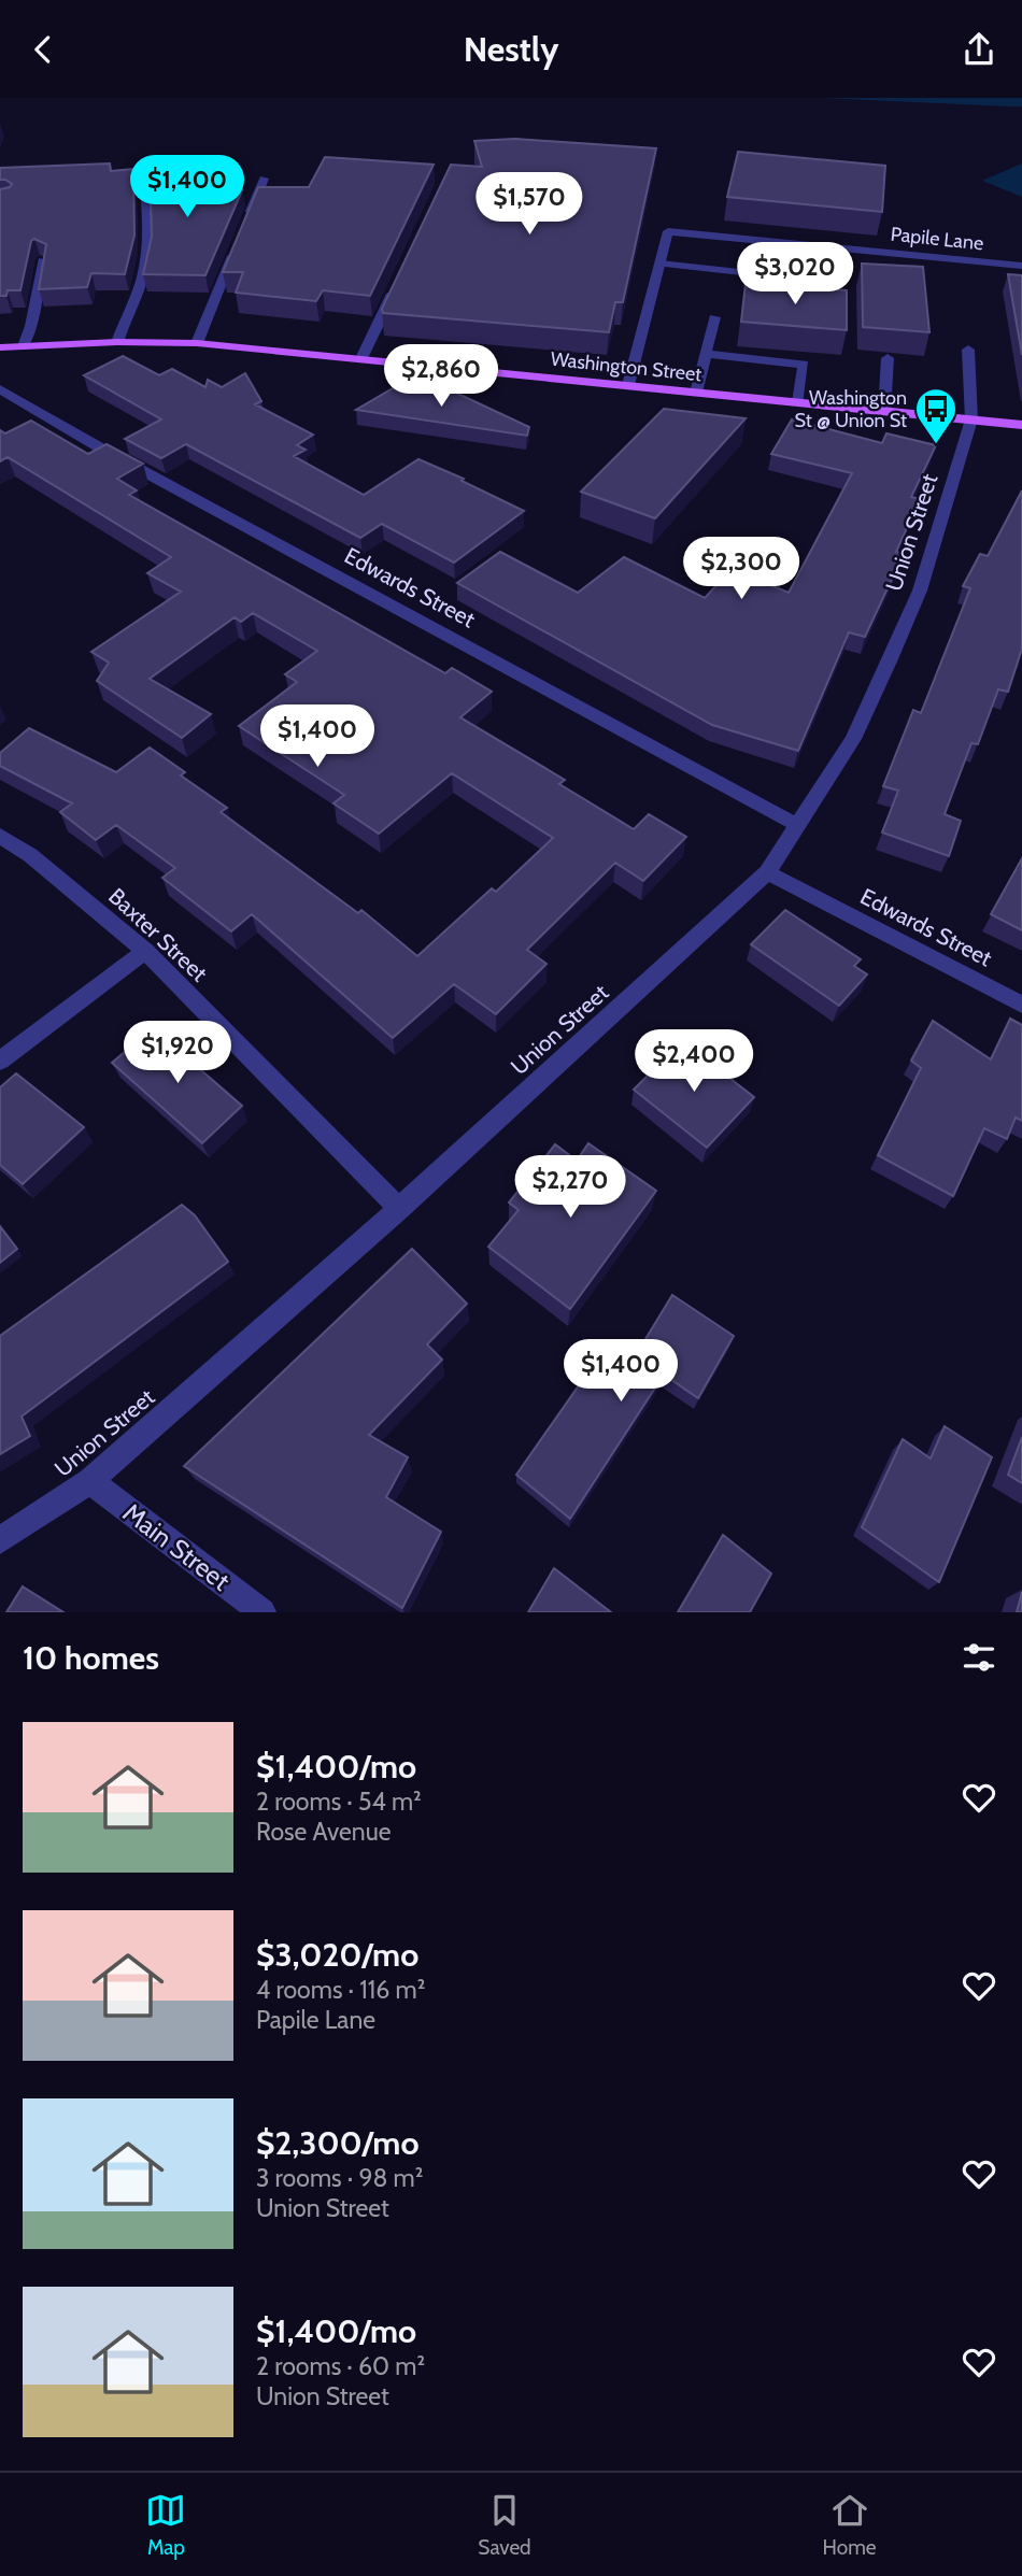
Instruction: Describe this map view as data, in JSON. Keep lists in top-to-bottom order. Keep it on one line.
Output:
{"streets":{"main road":["Washington Street"],"street":["Papile Lane","Union Street","Edwards Street","Baxter Street","Main Street"]},"crossings":[["Washington Street","Union Street"],["Union Street","Edwards Street"],["Union Street","Baxter Street"],["Union Street","Main Street"]],"places":{"bus stop":["Washington St @ Union St"]},"page":{"header":"Nestly","price":["$1,400","$1,570","$3,020","$2,860","$2,300","$1,400","$1,920","$2,400","$2,270","$1,400"],"heading":"10 homes","list":[{"name":"$1,400/mo","note":"2 rooms · 54 m² · Rose Avenue"},{"name":"$3,020/mo","note":"4 rooms · 116 m² · Papile Lane"},{"name":"$2,300/mo","note":"3 rooms · 98 m² · Union Street"},{"name":"$1,400/mo","note":"2 rooms · 60 m² · Union Street"}],"tabs":["Map","Saved","Home"]}}
